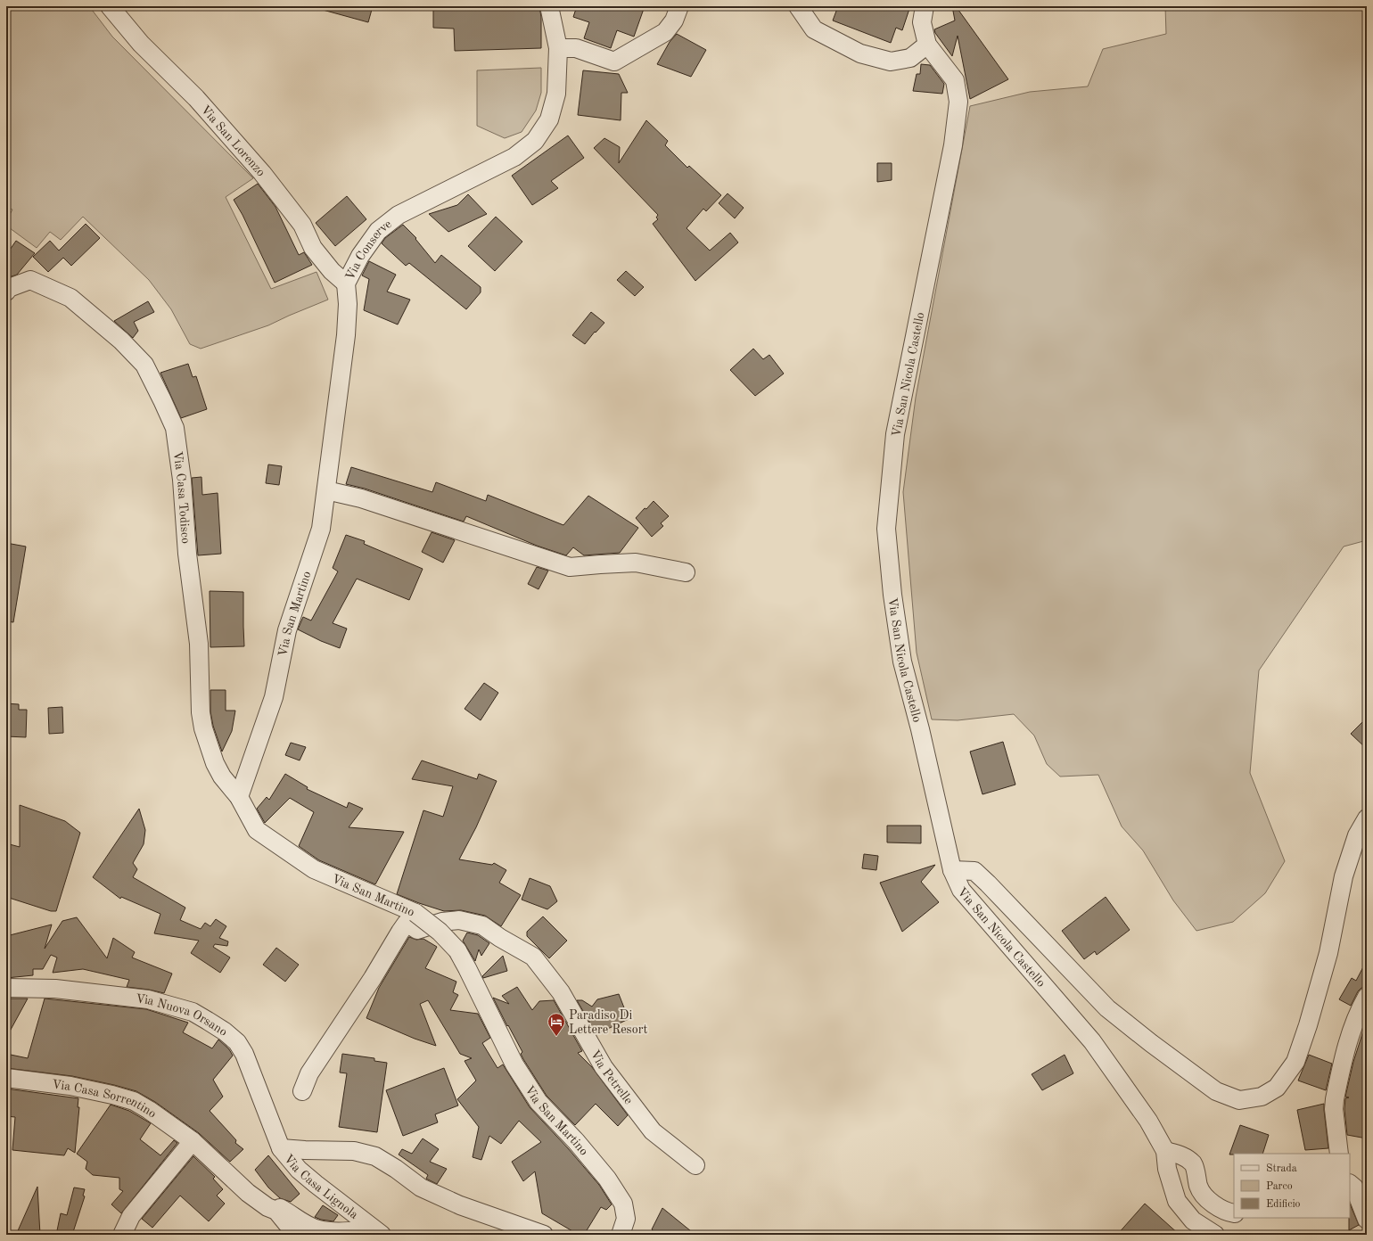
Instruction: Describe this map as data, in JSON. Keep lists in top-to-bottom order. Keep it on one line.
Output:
{"streets":{"street":["Via San Lorenzo","Via Conserve","Via San Nicola Castello","Via Casa Todisco","Via San Martino","Via Nuova Orsano","Via Petrelle","Via Casa Sorrentino","Via Casa Lignola"]},"crossings":[["Via San Lorenzo","Via Conserve"],["Via Conserve","Via San Martino"],["Via Casa Todisco","Via San Martino"],["Via Nuova Orsano","Via Casa Lignola"]],"places":{"hotel":["Paradiso Di Lettere Resort"]},"legend":["Strada","Parco","Edificio"]}
